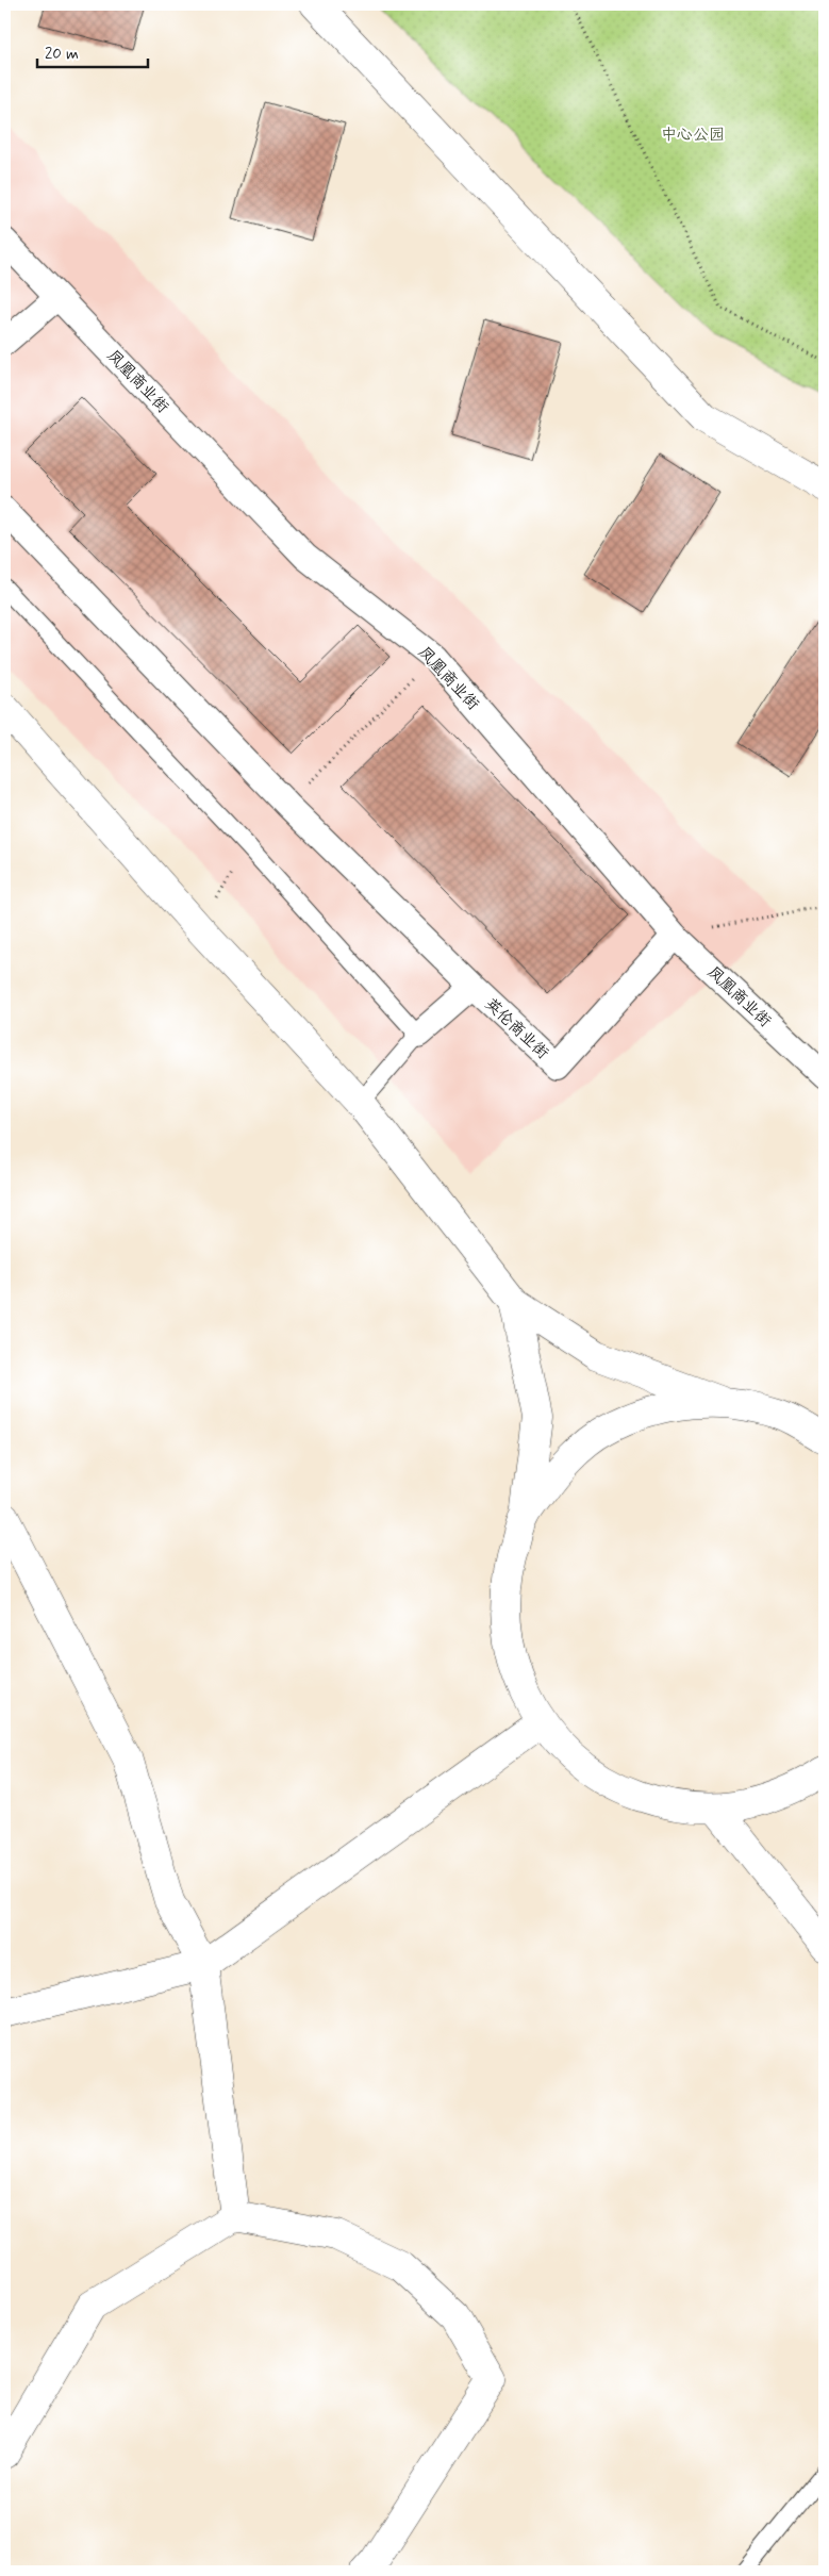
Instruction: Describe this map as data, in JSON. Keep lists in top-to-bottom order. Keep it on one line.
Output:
{"streets":{"street":["凤凰商业街","英伦商业街"]},"crossings":[["凤凰商业街","英伦商业街"]],"parks":["中心公园"],"scale_bar":"20 m"}
